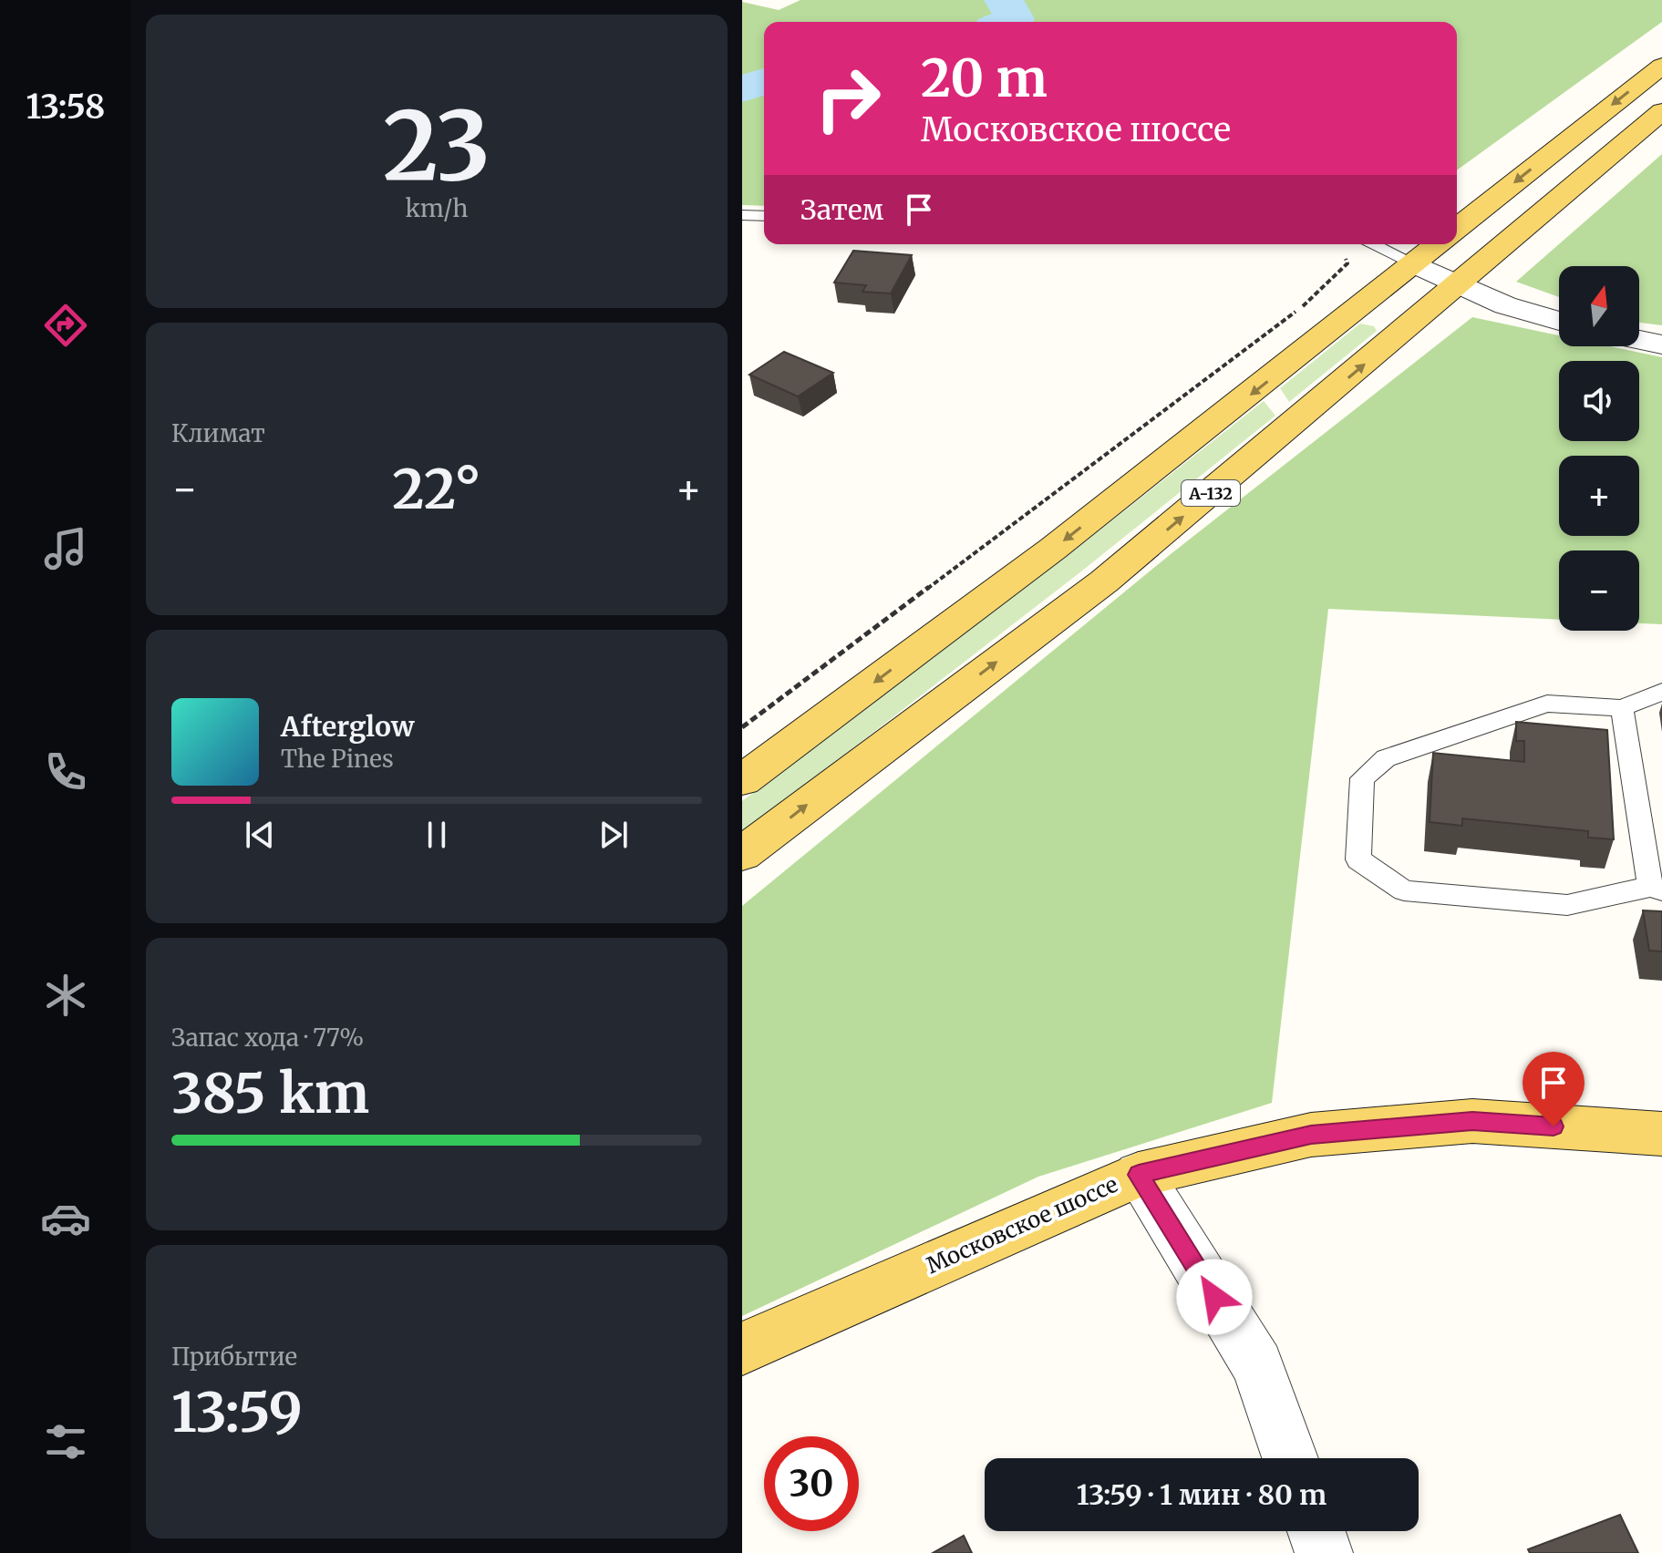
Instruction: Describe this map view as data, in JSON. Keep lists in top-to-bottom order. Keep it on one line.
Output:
{"streets":{"main road":["А-132","Московское шоссе"]},"north":"top","page":{"tabs":"13:58","tile":[["23","km/h"],"Климат",["Запас хода · 77%","385 km"],["Прибытие","13:59"]],"turn":["20 m","Московское шоссе"],"then":"Затем","map_buttons":["+","−"],"heat":["−","22°","+"],"song":["Afterglow","The Pines"],"limit":"30","trip":"13:59 · 1 мин · 80 m"}}
